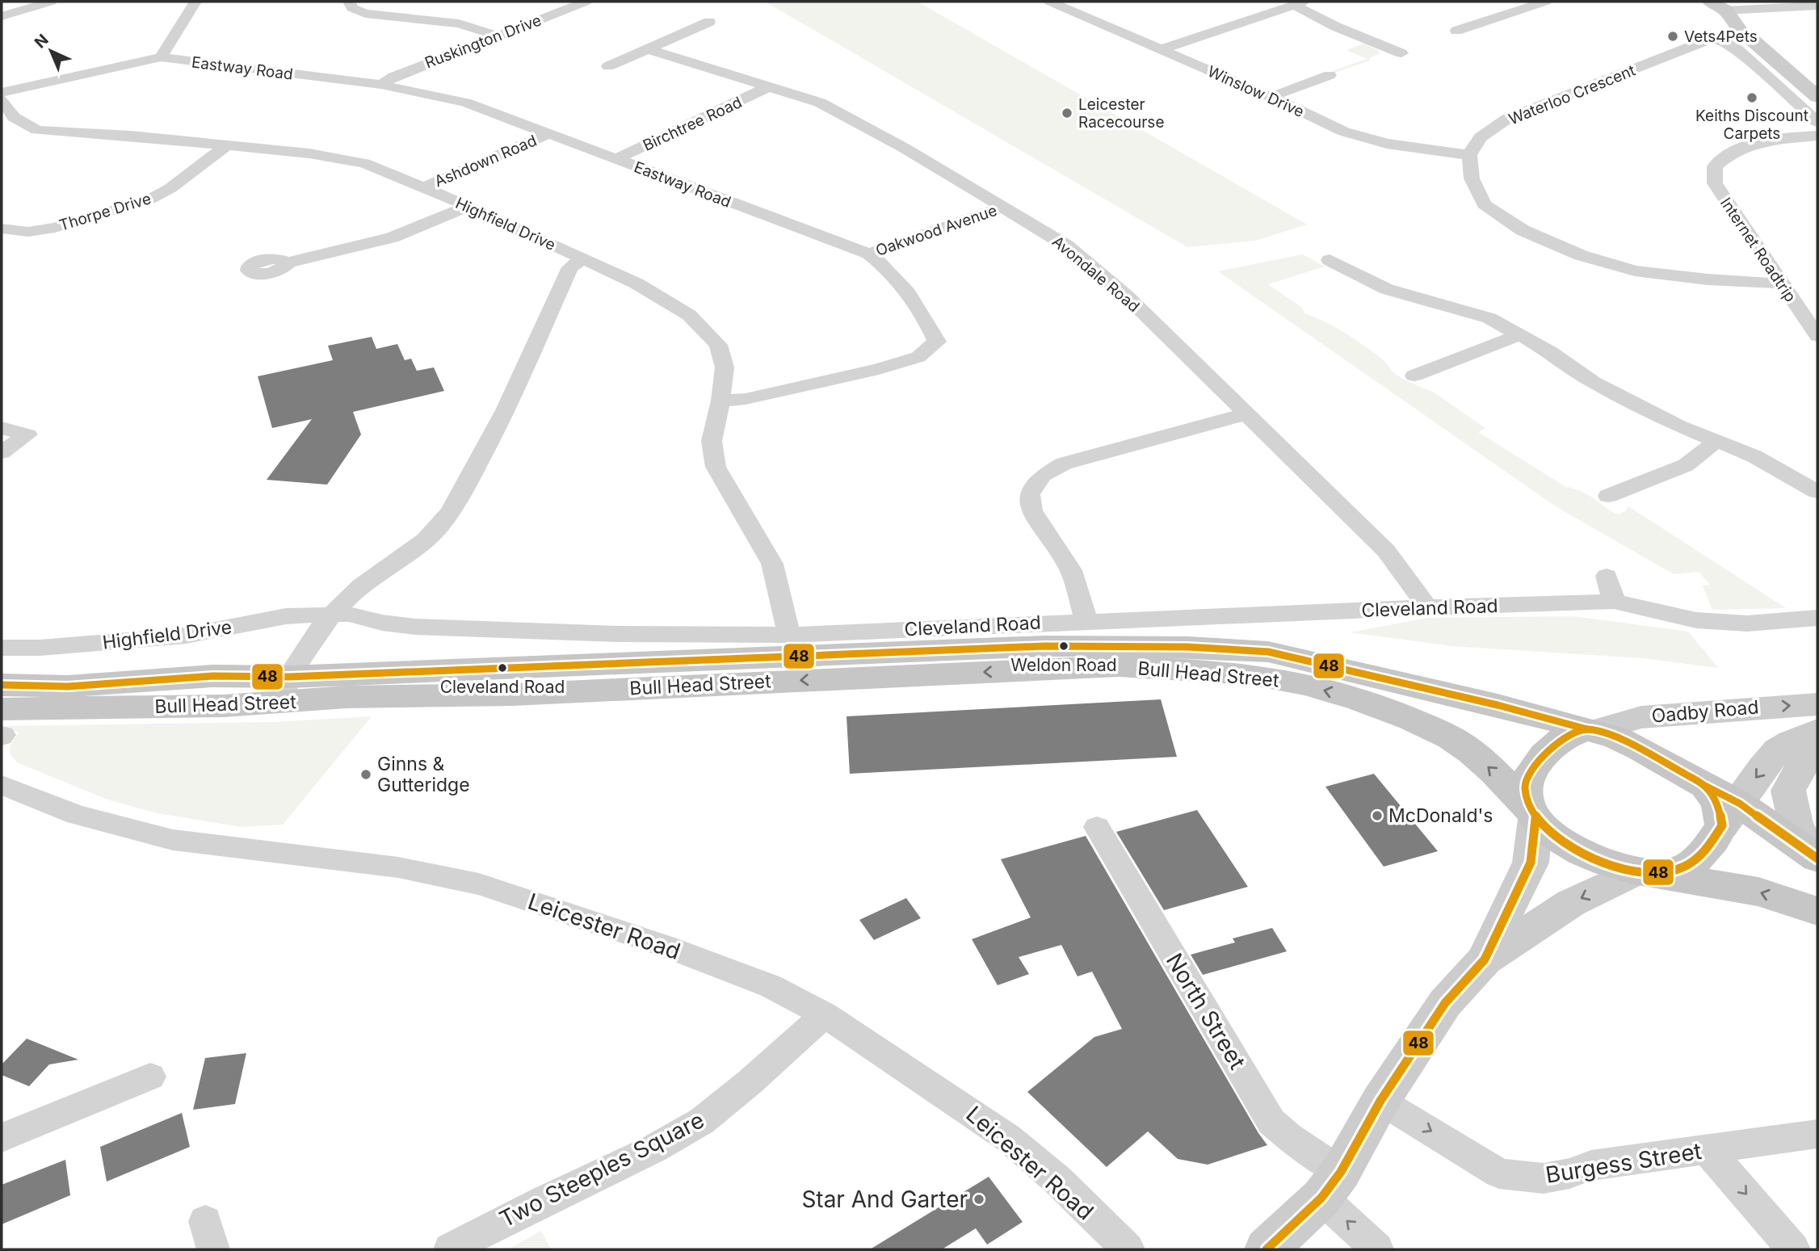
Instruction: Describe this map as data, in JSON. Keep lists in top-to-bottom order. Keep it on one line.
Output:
{"streets":{"main road":["Bull Head Street","Oadby Road"],"street":["Ruskington Drive","Eastway Road","Winslow Drive","Waterloo Crescent","Birchtree Road","Ashdown Road","Thorpe Drive","Highfield Drive","Oakwood Avenue","Internet Roadtrip","Avondale Road","Cleveland Road","Leicester Road","North Street","Burgess Street","Two Steeples Square"]},"crossings":[["Ruskington Drive","Eastway Road"],["Eastway Road","Birchtree Road"],["Eastway Road","Ashdown Road"],["Eastway Road","Oakwood Avenue"],["Winslow Drive","Waterloo Crescent"],["Birchtree Road","Avondale Road"],["Ashdown Road","Highfield Drive"],["Thorpe Drive","Highfield Drive"],["Highfield Drive","Cleveland Road"],["Highfield Drive","Bull Head Street"],["Oakwood Avenue","Avondale Road"],["Avondale Road","Cleveland Road"],["Bull Head Street","Oadby Road"],["Leicester Road","Two Steeples Square"]],"one_way":["Burgess Street"],"places":["Vets4Pets","Keiths Discount Carpets","Leicester Racecourse","Weldon Road","Cleveland Road","Ginns & Gutteridge","McDonald's","Star And Garter"],"lines":["transit line 48"],"north":"top left"}
